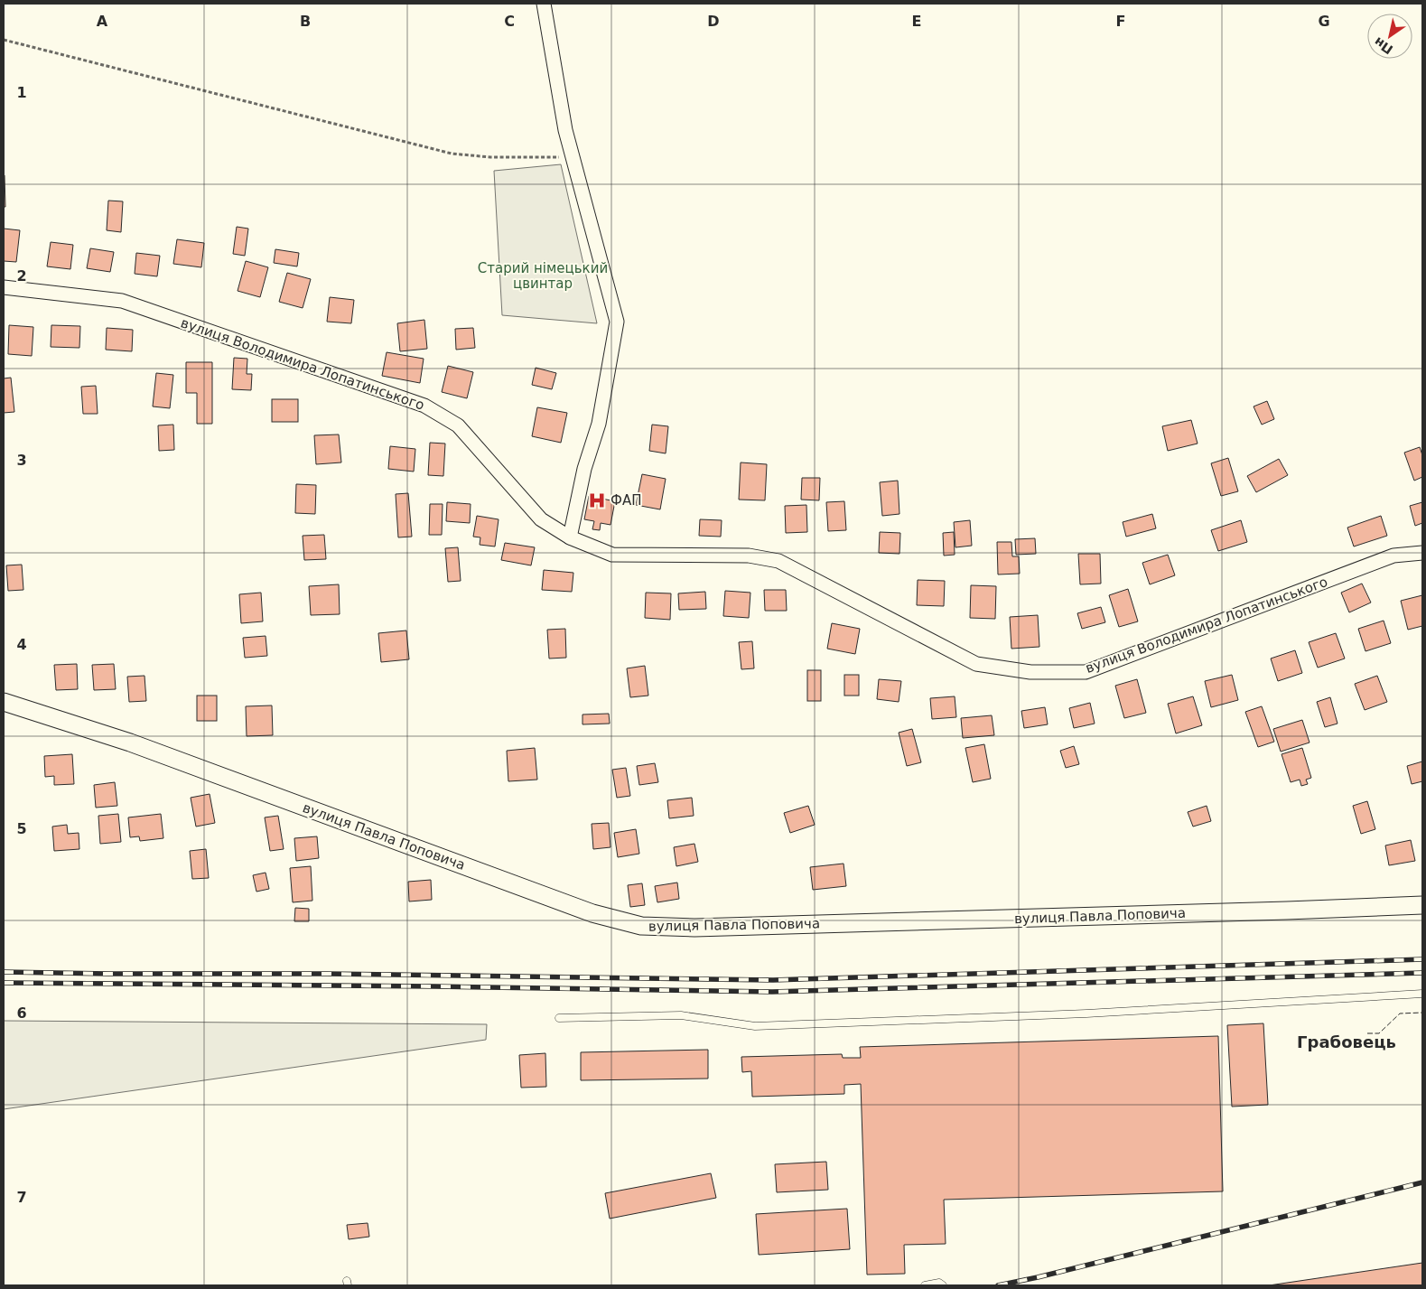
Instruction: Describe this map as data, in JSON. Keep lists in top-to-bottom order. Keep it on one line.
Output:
{"streets":{"street":["вулиця Володимира Лопатинського","вулиця Павла Поповича"]},"districts":["Грабовець"],"parks":["Старий німецький цвинтар"],"places":{"hospital":["ФАП"]},"north":"bottom left","grid":{"columns":["A","B","C","D","E","F","G"],"rows":["1","2","3","4","5","6","7"]}}
